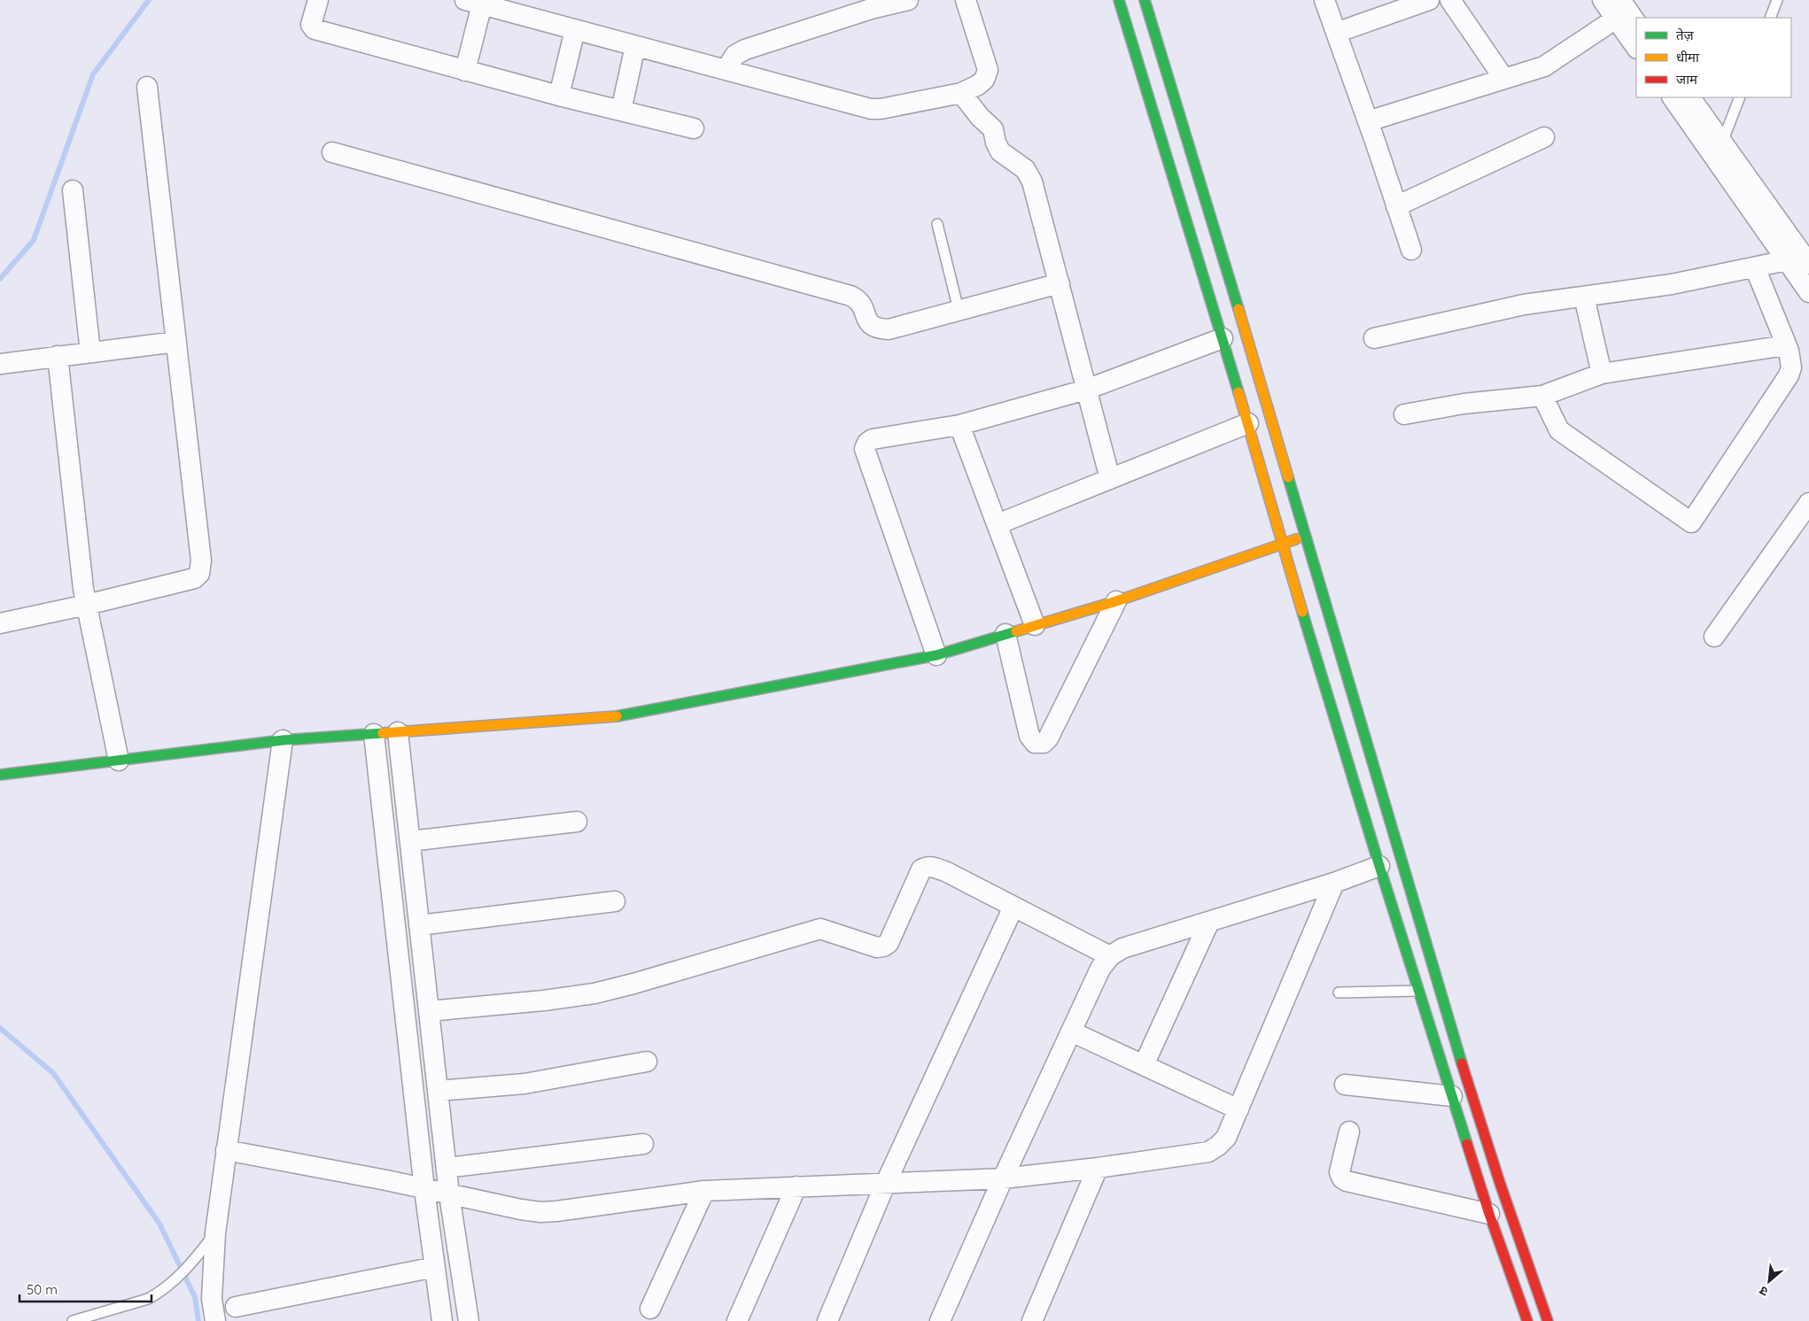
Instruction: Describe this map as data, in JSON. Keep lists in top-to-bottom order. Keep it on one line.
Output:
{"legend":["तेज़","धीमा","जाम"],"scale_bar":"50 m","north":"bottom left"}
